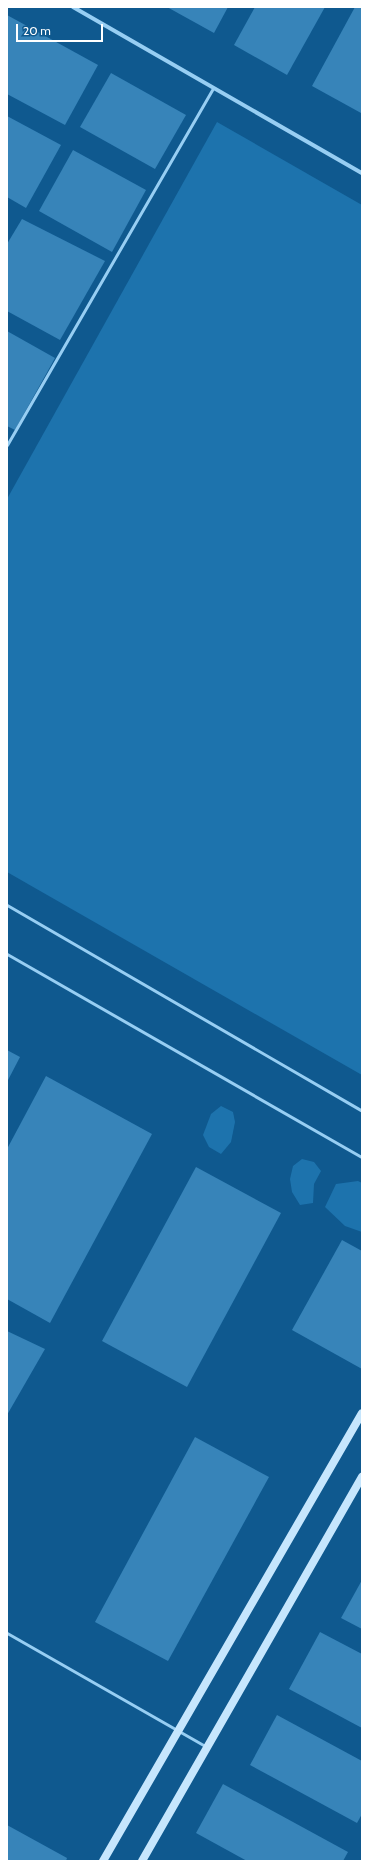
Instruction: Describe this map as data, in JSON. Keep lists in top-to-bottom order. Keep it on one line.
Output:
{"scale_bar":"20 m"}
